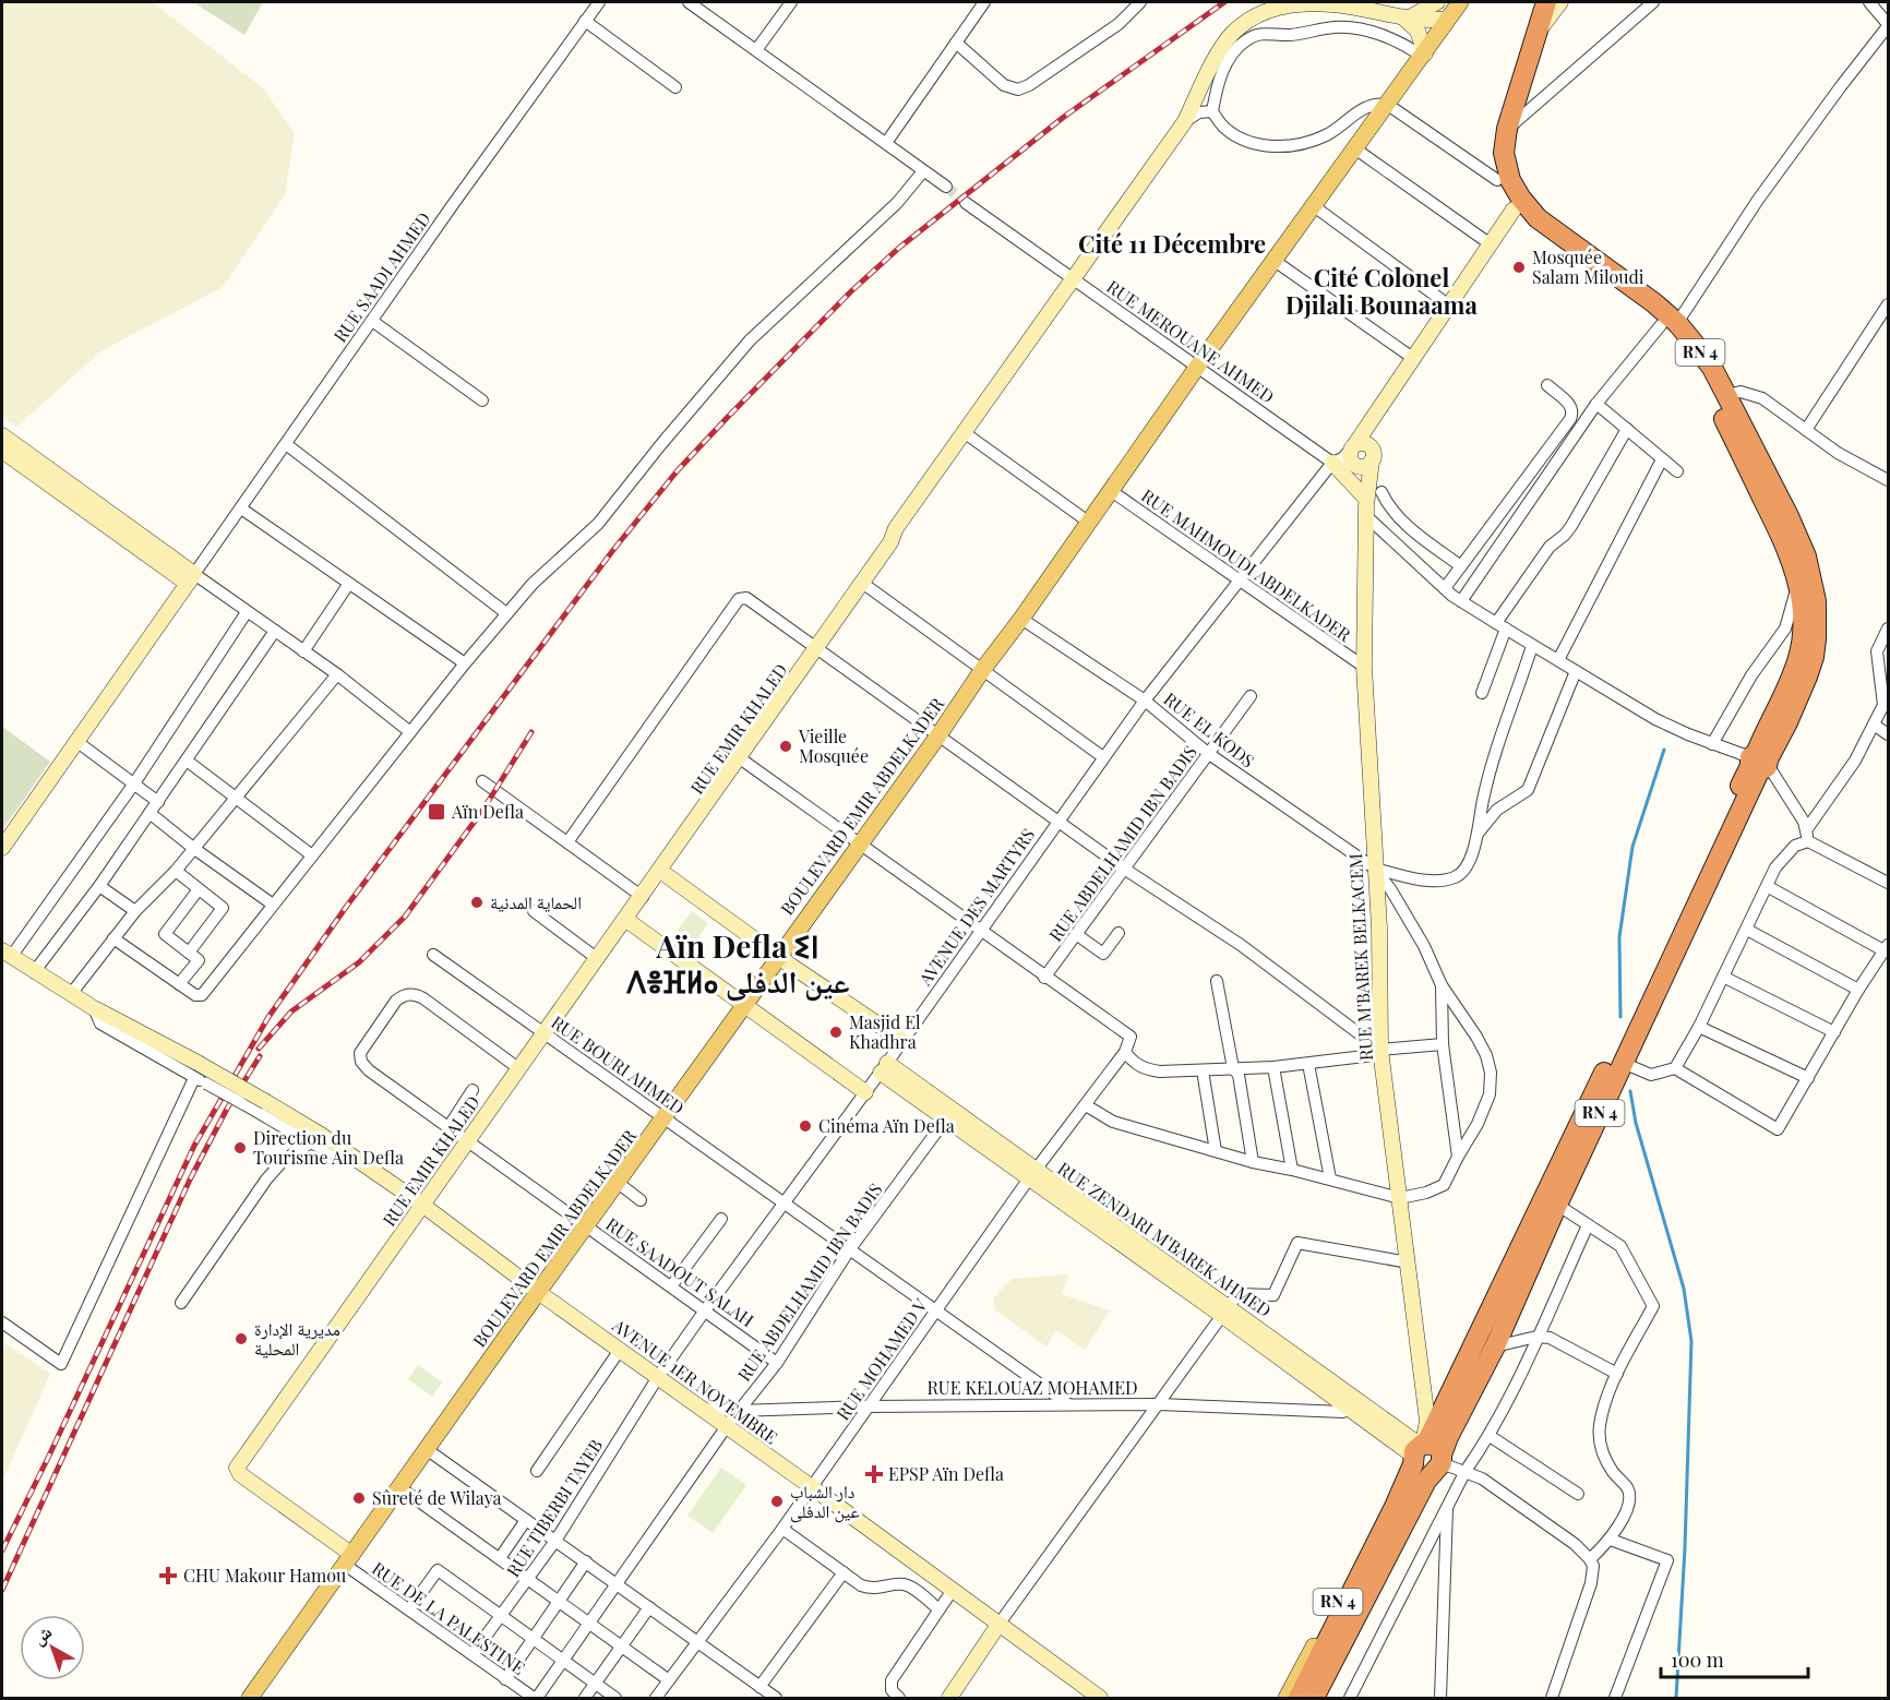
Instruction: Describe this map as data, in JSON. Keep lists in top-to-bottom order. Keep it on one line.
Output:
{"streets":{"highway":["RN 4"],"main road":["BOULEVARD EMIR ABDELKADER"],"street":["RUE SAADI AHMED","RUE MEROUANE AHMED","RUE MAHMOUDI ABDELKADER","RUE EMIR KHALED","RUE EL KODS","RUE ABDELHAMID IBN BADIS","AVENUE DES MARTYRS","RUE M'BAREK BELKACEM","RUE BOURI AHMED","RUE SAADOUT SALAH","RUE MOHAMED V","AVENUE 1ER NOVEMBRE","RUE KELOUAZ MOHAMED","RUE TIBERBI TAYEB","RUE DE LA PALESTINE"]},"crossings":[["RUE MEROUANE AHMED","RUE EMIR KHALED"],["RUE MEROUANE AHMED","BOULEVARD EMIR ABDELKADER"],["RUE MEROUANE AHMED","AVENUE DES MARTYRS"],["RN 4","RUE M'BAREK BELKACEM"],["RUE MAHMOUDI ABDELKADER","BOULEVARD EMIR ABDELKADER"],["RUE MAHMOUDI ABDELKADER","AVENUE DES MARTYRS"],["RUE MAHMOUDI ABDELKADER","RUE M'BAREK BELKACEM"],["RUE EMIR KHALED","BOULEVARD EMIR ABDELKADER"],["RUE EMIR KHALED","RUE BOURI AHMED"],["RUE EMIR KHALED","RUE SAADOUT SALAH"],["RUE EMIR KHALED","AVENUE 1ER NOVEMBRE"],["RUE EMIR KHALED","RUE DE LA PALESTINE"],["RUE EL KODS","BOULEVARD EMIR ABDELKADER"],["RUE EL KODS","RUE ABDELHAMID IBN BADIS"],["RUE EL KODS","AVENUE DES MARTYRS"],["RUE EL KODS","RUE M'BAREK BELKACEM"],["BOULEVARD EMIR ABDELKADER","RUE BOURI AHMED"],["BOULEVARD EMIR ABDELKADER","RUE SAADOUT SALAH"],["BOULEVARD EMIR ABDELKADER","AVENUE 1ER NOVEMBRE"],["BOULEVARD EMIR ABDELKADER","RUE DE LA PALESTINE"],["RUE ABDELHAMID IBN BADIS","RUE BOURI AHMED"],["RUE ABDELHAMID IBN BADIS","RUE SAADOUT SALAH"],["RUE ABDELHAMID IBN BADIS","RUE MOHAMED V"],["RUE ABDELHAMID IBN BADIS","AVENUE 1ER NOVEMBRE"],["RUE ABDELHAMID IBN BADIS","RUE KELOUAZ MOHAMED"],["RUE ABDELHAMID IBN BADIS","RUE DE LA PALESTINE"],["AVENUE DES MARTYRS","RUE BOURI AHMED"],["AVENUE DES MARTYRS","RUE SAADOUT SALAH"],["AVENUE DES MARTYRS","AVENUE 1ER NOVEMBRE"],["AVENUE DES MARTYRS","RUE TIBERBI TAYEB"],["RUE BOURI AHMED","RUE MOHAMED V"],["RUE BOURI AHMED","RUE KELOUAZ MOHAMED"],["RUE MOHAMED V","AVENUE 1ER NOVEMBRE"],["RUE MOHAMED V","RUE KELOUAZ MOHAMED"],["AVENUE 1ER NOVEMBRE","RUE KELOUAZ MOHAMED"],["AVENUE 1ER NOVEMBRE","RUE TIBERBI TAYEB"],["RUE TIBERBI TAYEB","RUE DE LA PALESTINE"]],"districts":["Cité 11 Décembre","Cité Colonel Djilali Bounaama","Aïn Defla ⵉⵏ ⴷⴻⴼⵍⴰ عين الدفلى"],"places":{"other":["Mosquée Salam Miloudi","Vieille Mosquée","الحماية المدنية","Masjid El Khadhra","Cinéma Aïn Defla","Direction du Tourisme Ain Defla","مديرية الإدارة المحلية","Sûreté de Wilaya","دار الشباب عين الدفلى"],"transit":["Aïn Defla"],"health":["EPSP Aïn Defla","CHU Makour Hamou"]},"scale_bar":"100 m","north":"top left"}
